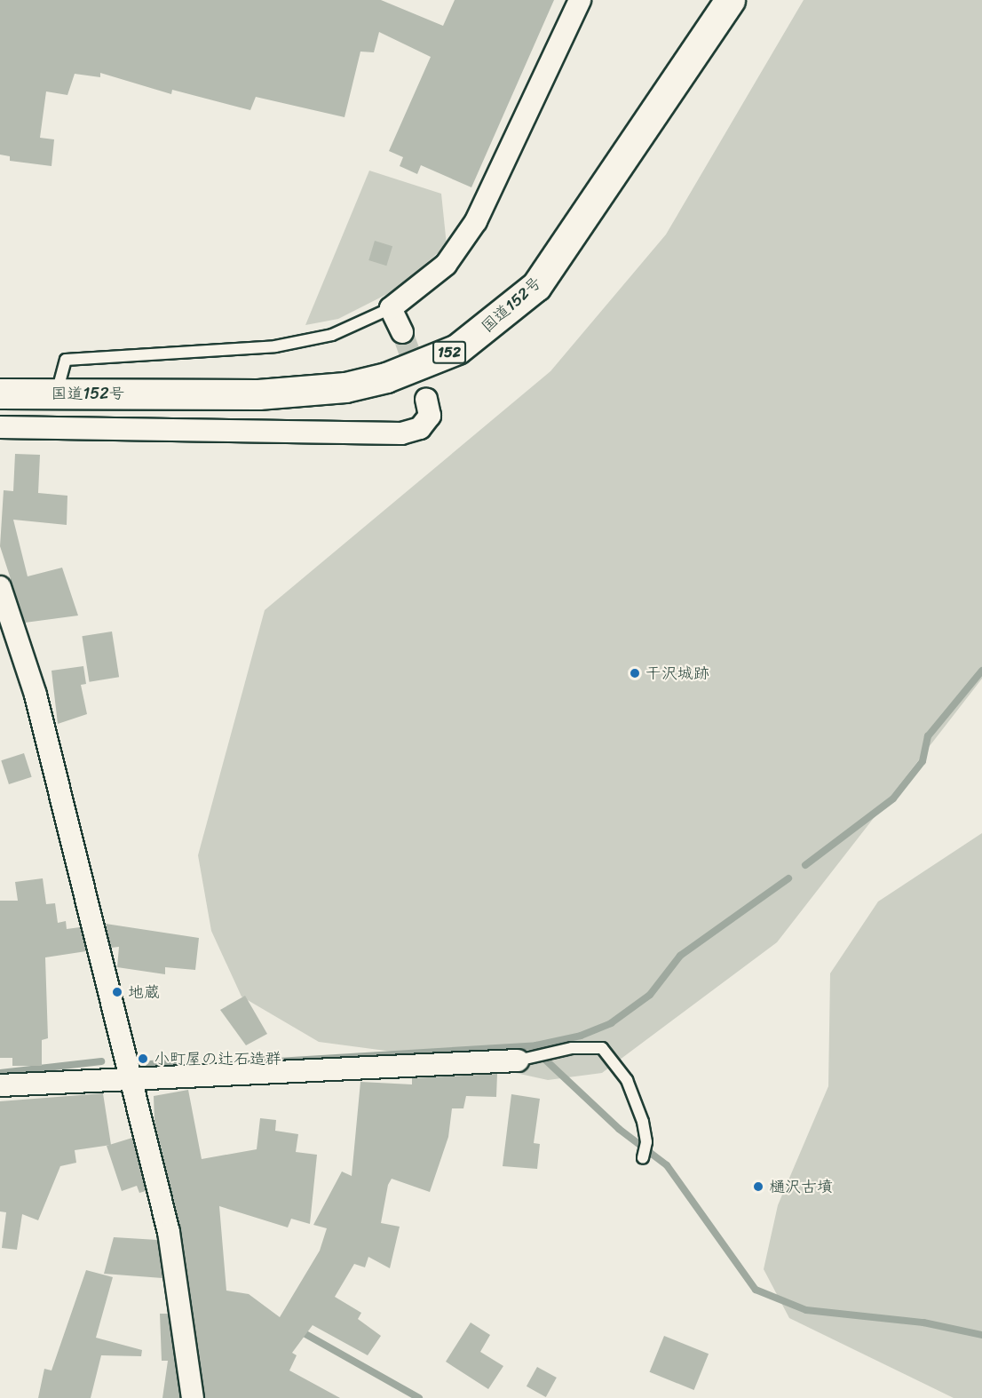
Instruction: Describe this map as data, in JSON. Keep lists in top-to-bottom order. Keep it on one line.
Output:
{"streets":{"highway":["国道152号","152"]},"places":["干沢城跡","地蔵","小町屋の辻石造群","樋沢古墳"]}
